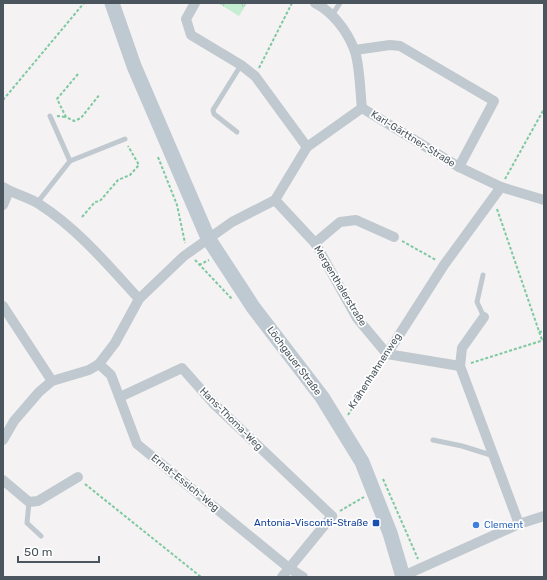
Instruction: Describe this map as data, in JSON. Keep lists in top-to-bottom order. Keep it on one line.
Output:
{"streets":{"main road":["Löchgauer Straße"],"street":["Karl-Gärttner-Straße","Mergenthalerstraße","Krähenhahnenweg","Hans-Thoma-Weg","Ernst-Essich-Weg"]},"crossings":[["Karl-Gärttner-Straße","Mergenthalerstraße"],["Karl-Gärttner-Straße","Krähenhahnenweg"],["Mergenthalerstraße","Krähenhahnenweg"],["Hans-Thoma-Weg","Ernst-Essich-Weg"]],"places":{"transit":["Antonia-Visconti-Straße"],"other":["Clement"]},"scale_bar":"50 m"}
